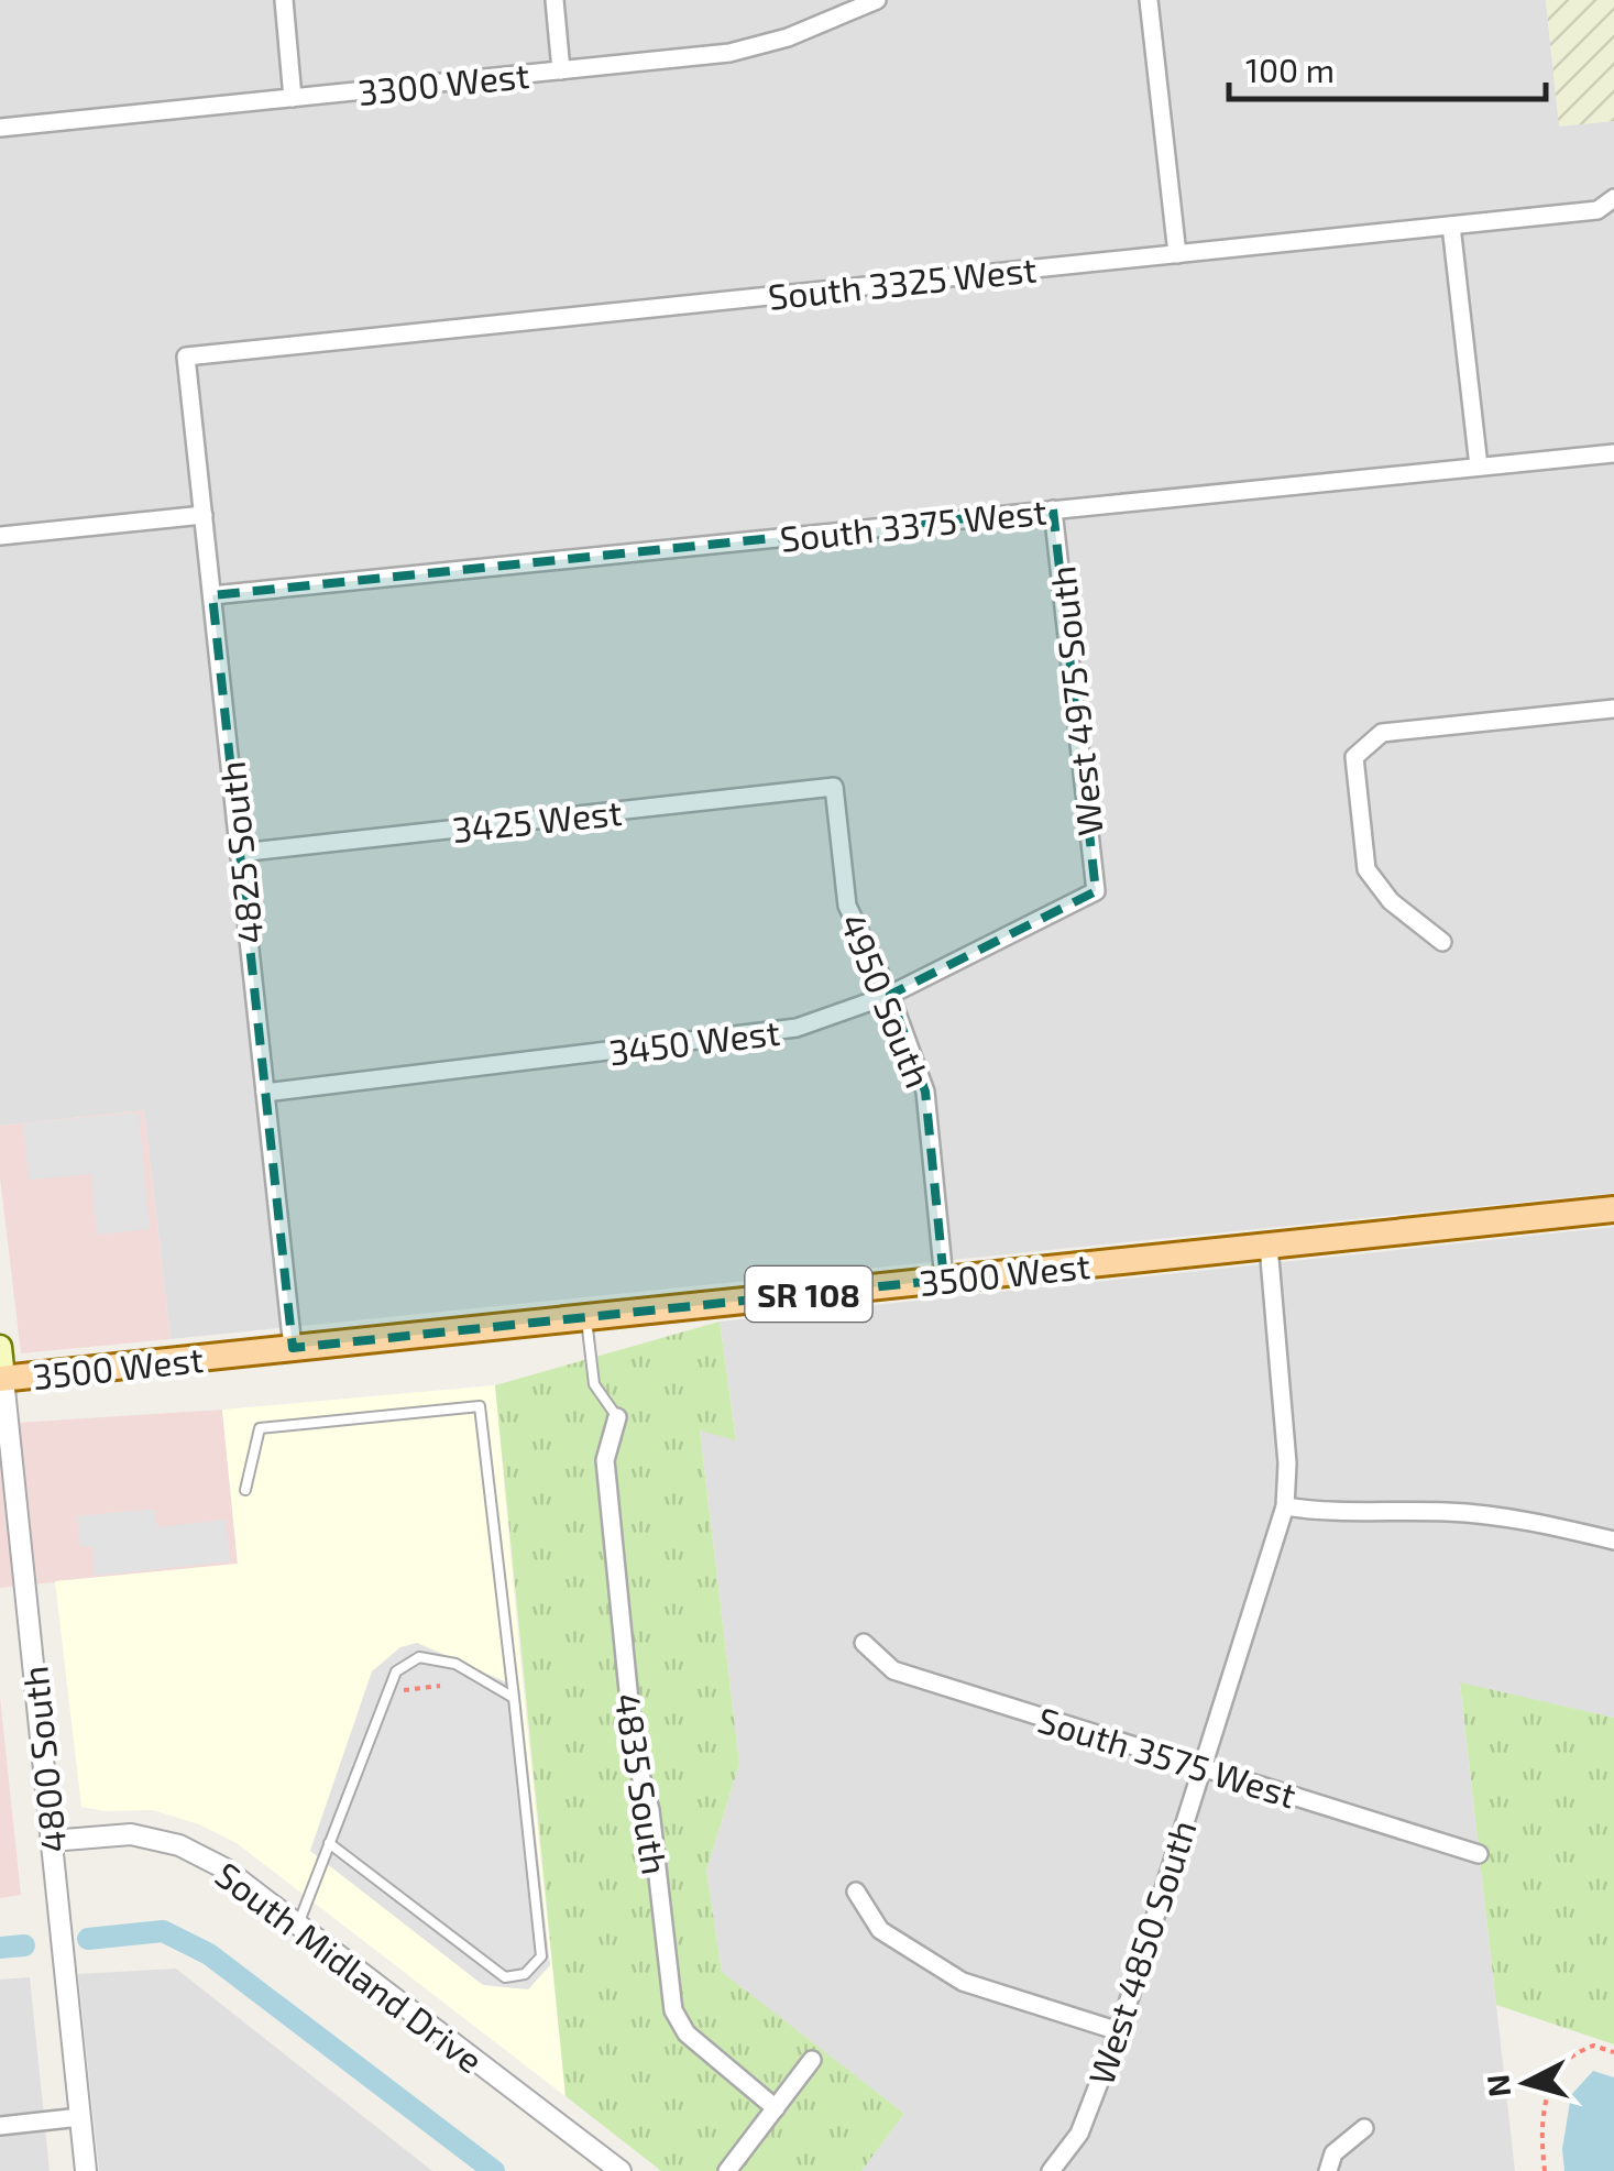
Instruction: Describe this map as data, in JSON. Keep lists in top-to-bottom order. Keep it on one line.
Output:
{"streets":{"main road":["3500 West","SR 108","4800 South"],"street":["3300 West","South 3325 West","South 3375 West","West 4975 South","3425 West","4825 South","4950 South","3450 West","South 3575 West","4835 South","West 4850 South","South Midland Drive"]},"crossings":[["South 3325 West","4825 South"],["South 3375 West","West 4975 South"],["South 3375 West","4825 South"],["West 4975 South","3450 West"],["3425 West","4825 South"],["3425 West","4950 South"],["4825 South","3450 West"],["4825 South","3500 West"],["4950 South","3450 West"],["4950 South","3500 West"],["3500 West","4800 South"],["3500 West","West 4850 South"],["South 3575 West","West 4850 South"],["4800 South","South Midland Drive"]],"scale_bar":"100 m","north":"left"}
